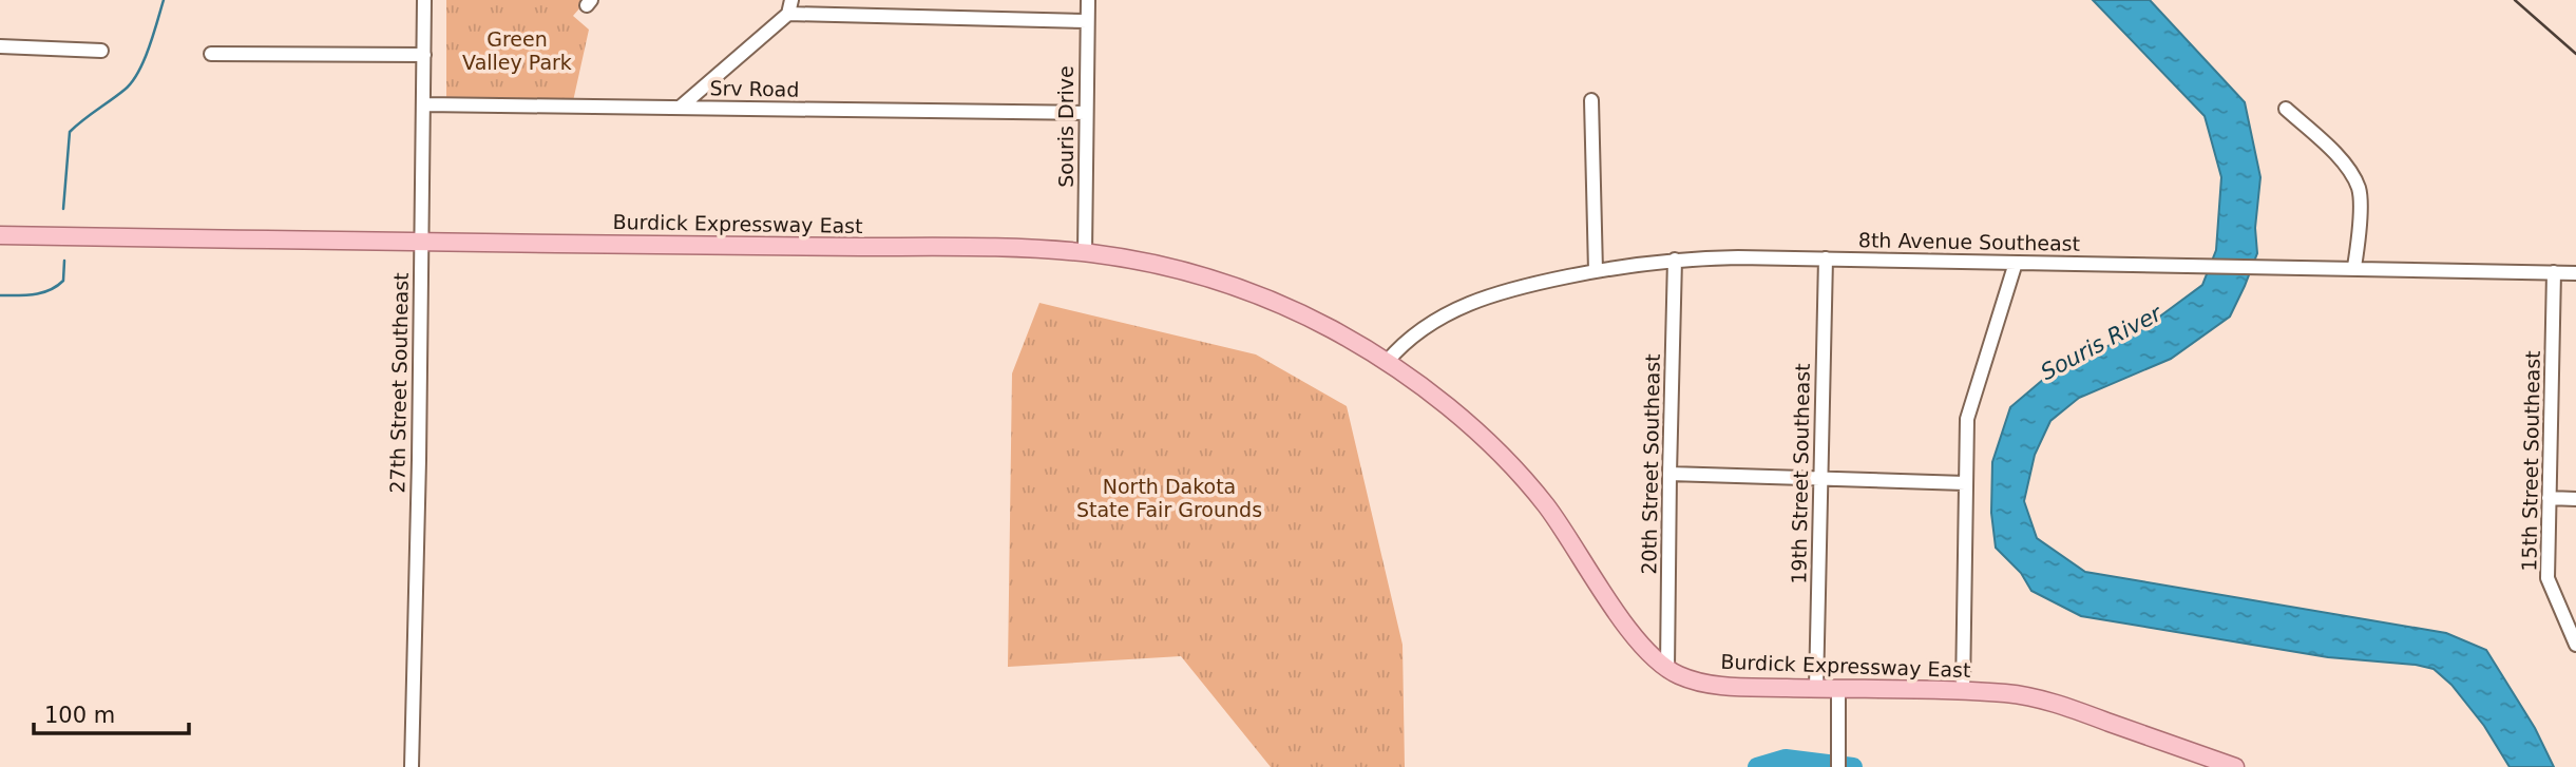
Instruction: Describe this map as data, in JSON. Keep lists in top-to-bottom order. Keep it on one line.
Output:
{"streets":{"main road":["Burdick Expressway East"],"street":["Srv Road","Souris Drive","8th Avenue Southeast","27th Street Southeast","15th Street Southeast","20th Street Southeast","19th Street Southeast"]},"crossings":[["Srv Road","Souris Drive"],["Srv Road","27th Street Southeast"],["Souris Drive","Burdick Expressway East"],["Burdick Expressway East","8th Avenue Southeast"],["Burdick Expressway East","27th Street Southeast"],["Burdick Expressway East","20th Street Southeast"],["Burdick Expressway East","19th Street Southeast"],["8th Avenue Southeast","15th Street Southeast"],["8th Avenue Southeast","20th Street Southeast"],["8th Avenue Southeast","19th Street Southeast"]],"water":["Souris River"],"parks":["Green Valley Park","North Dakota State Fair Grounds"],"scale_bar":"100 m"}
